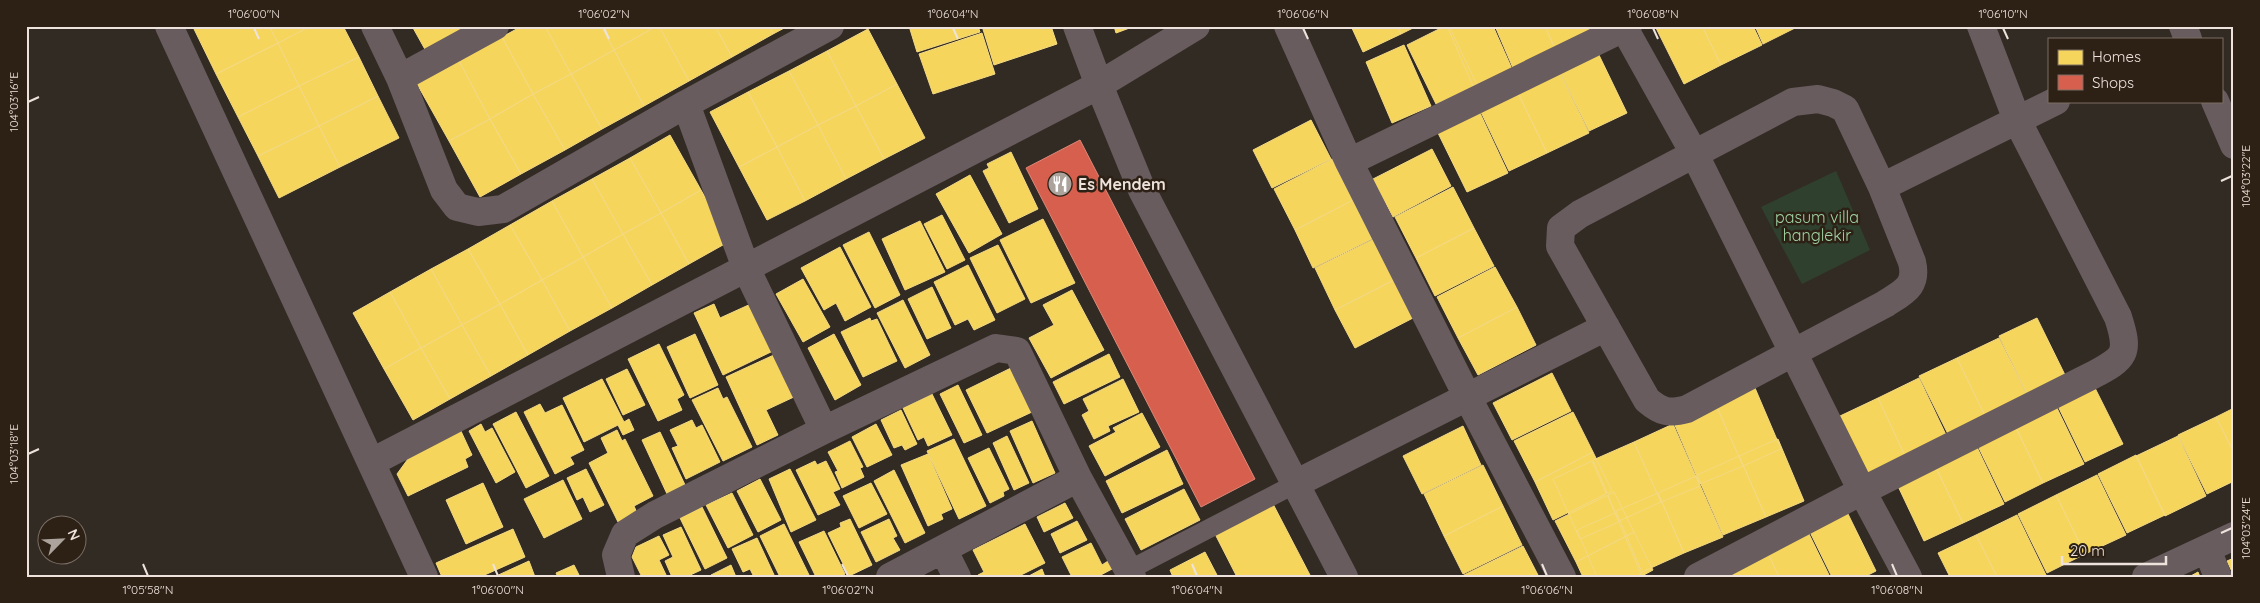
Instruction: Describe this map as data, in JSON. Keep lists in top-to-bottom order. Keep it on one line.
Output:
{"parks":["pasum villa hanglekir"],"places":{"restaurant":["Es Mendem"]},"legend":["Homes","Shops"],"scale_bar":"20 m","north":"top right","coordinates":["1°06'00\"N","1°06'02\"N","1°06'04\"N","1°06'06\"N","1°06'08\"N","1°06'10\"N","104°03'16\"E","104°03'22\"E","104°03'18\"E","104°03'24\"E","1°05'58\"N"]}
